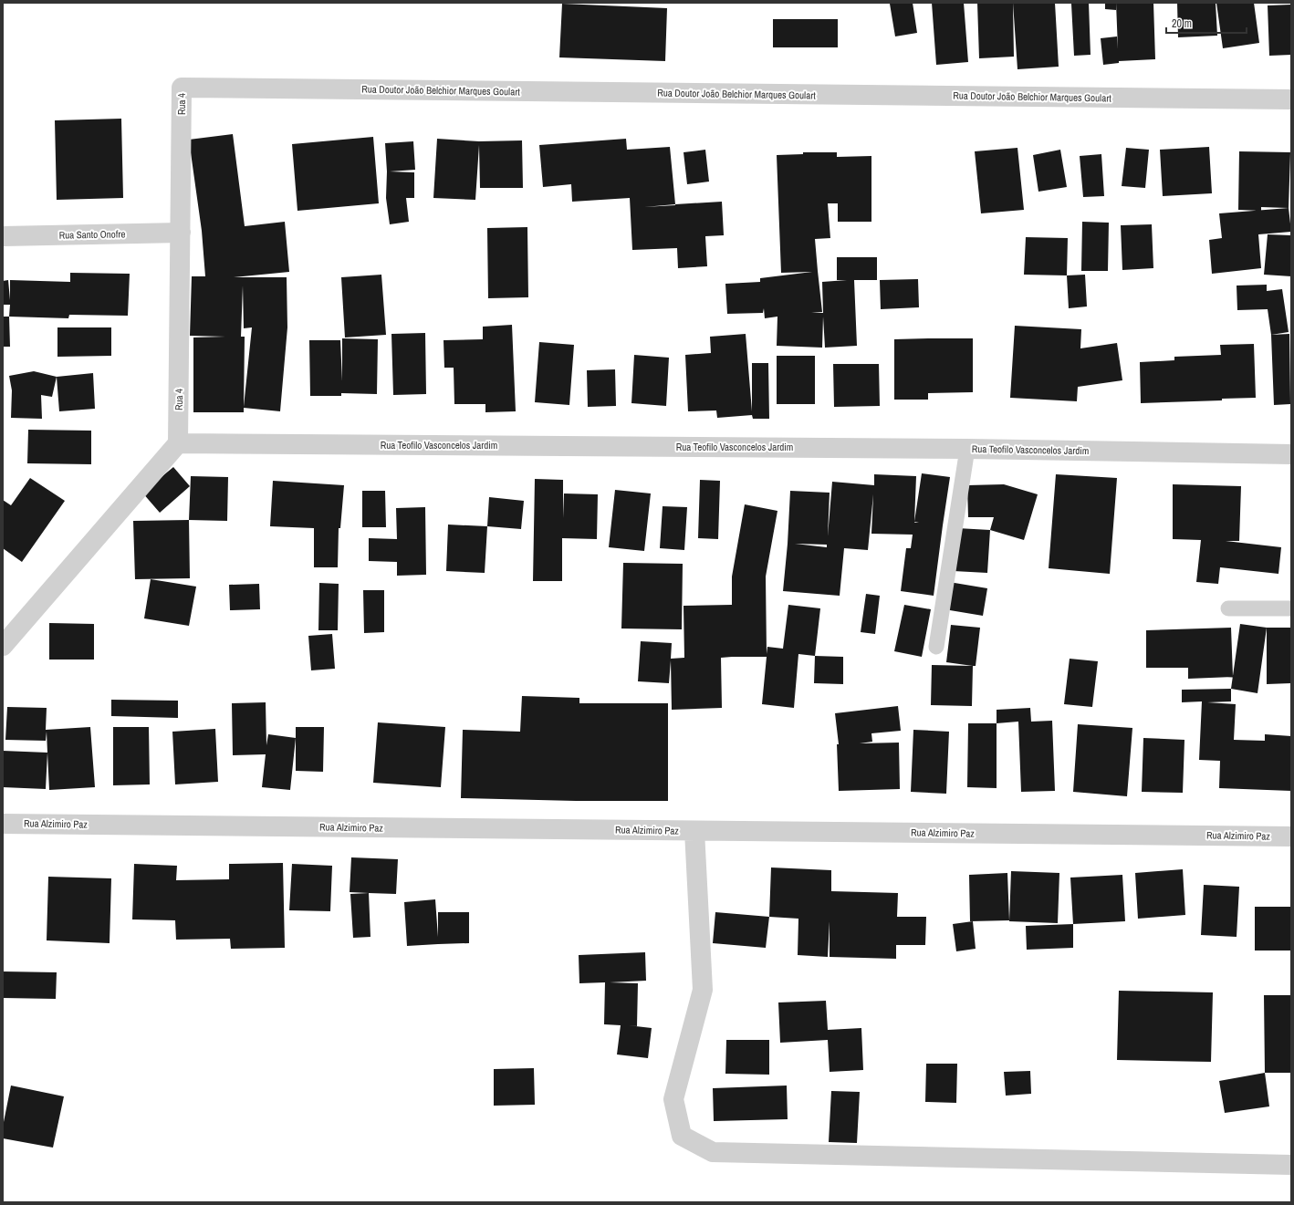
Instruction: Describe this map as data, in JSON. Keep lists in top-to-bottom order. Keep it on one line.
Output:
{"streets":{"street":["Rua Doutor João Belchior Marques Goulart","Rua 4","Rua Santo Onofre","Rua Teofilo Vasconcelos Jardim","Rua Alzimiro Paz"]},"crossings":[["Rua Doutor João Belchior Marques Goulart","Rua 4"],["Rua 4","Rua Santo Onofre"],["Rua 4","Rua Teofilo Vasconcelos Jardim"]],"scale_bar":"20 m"}
